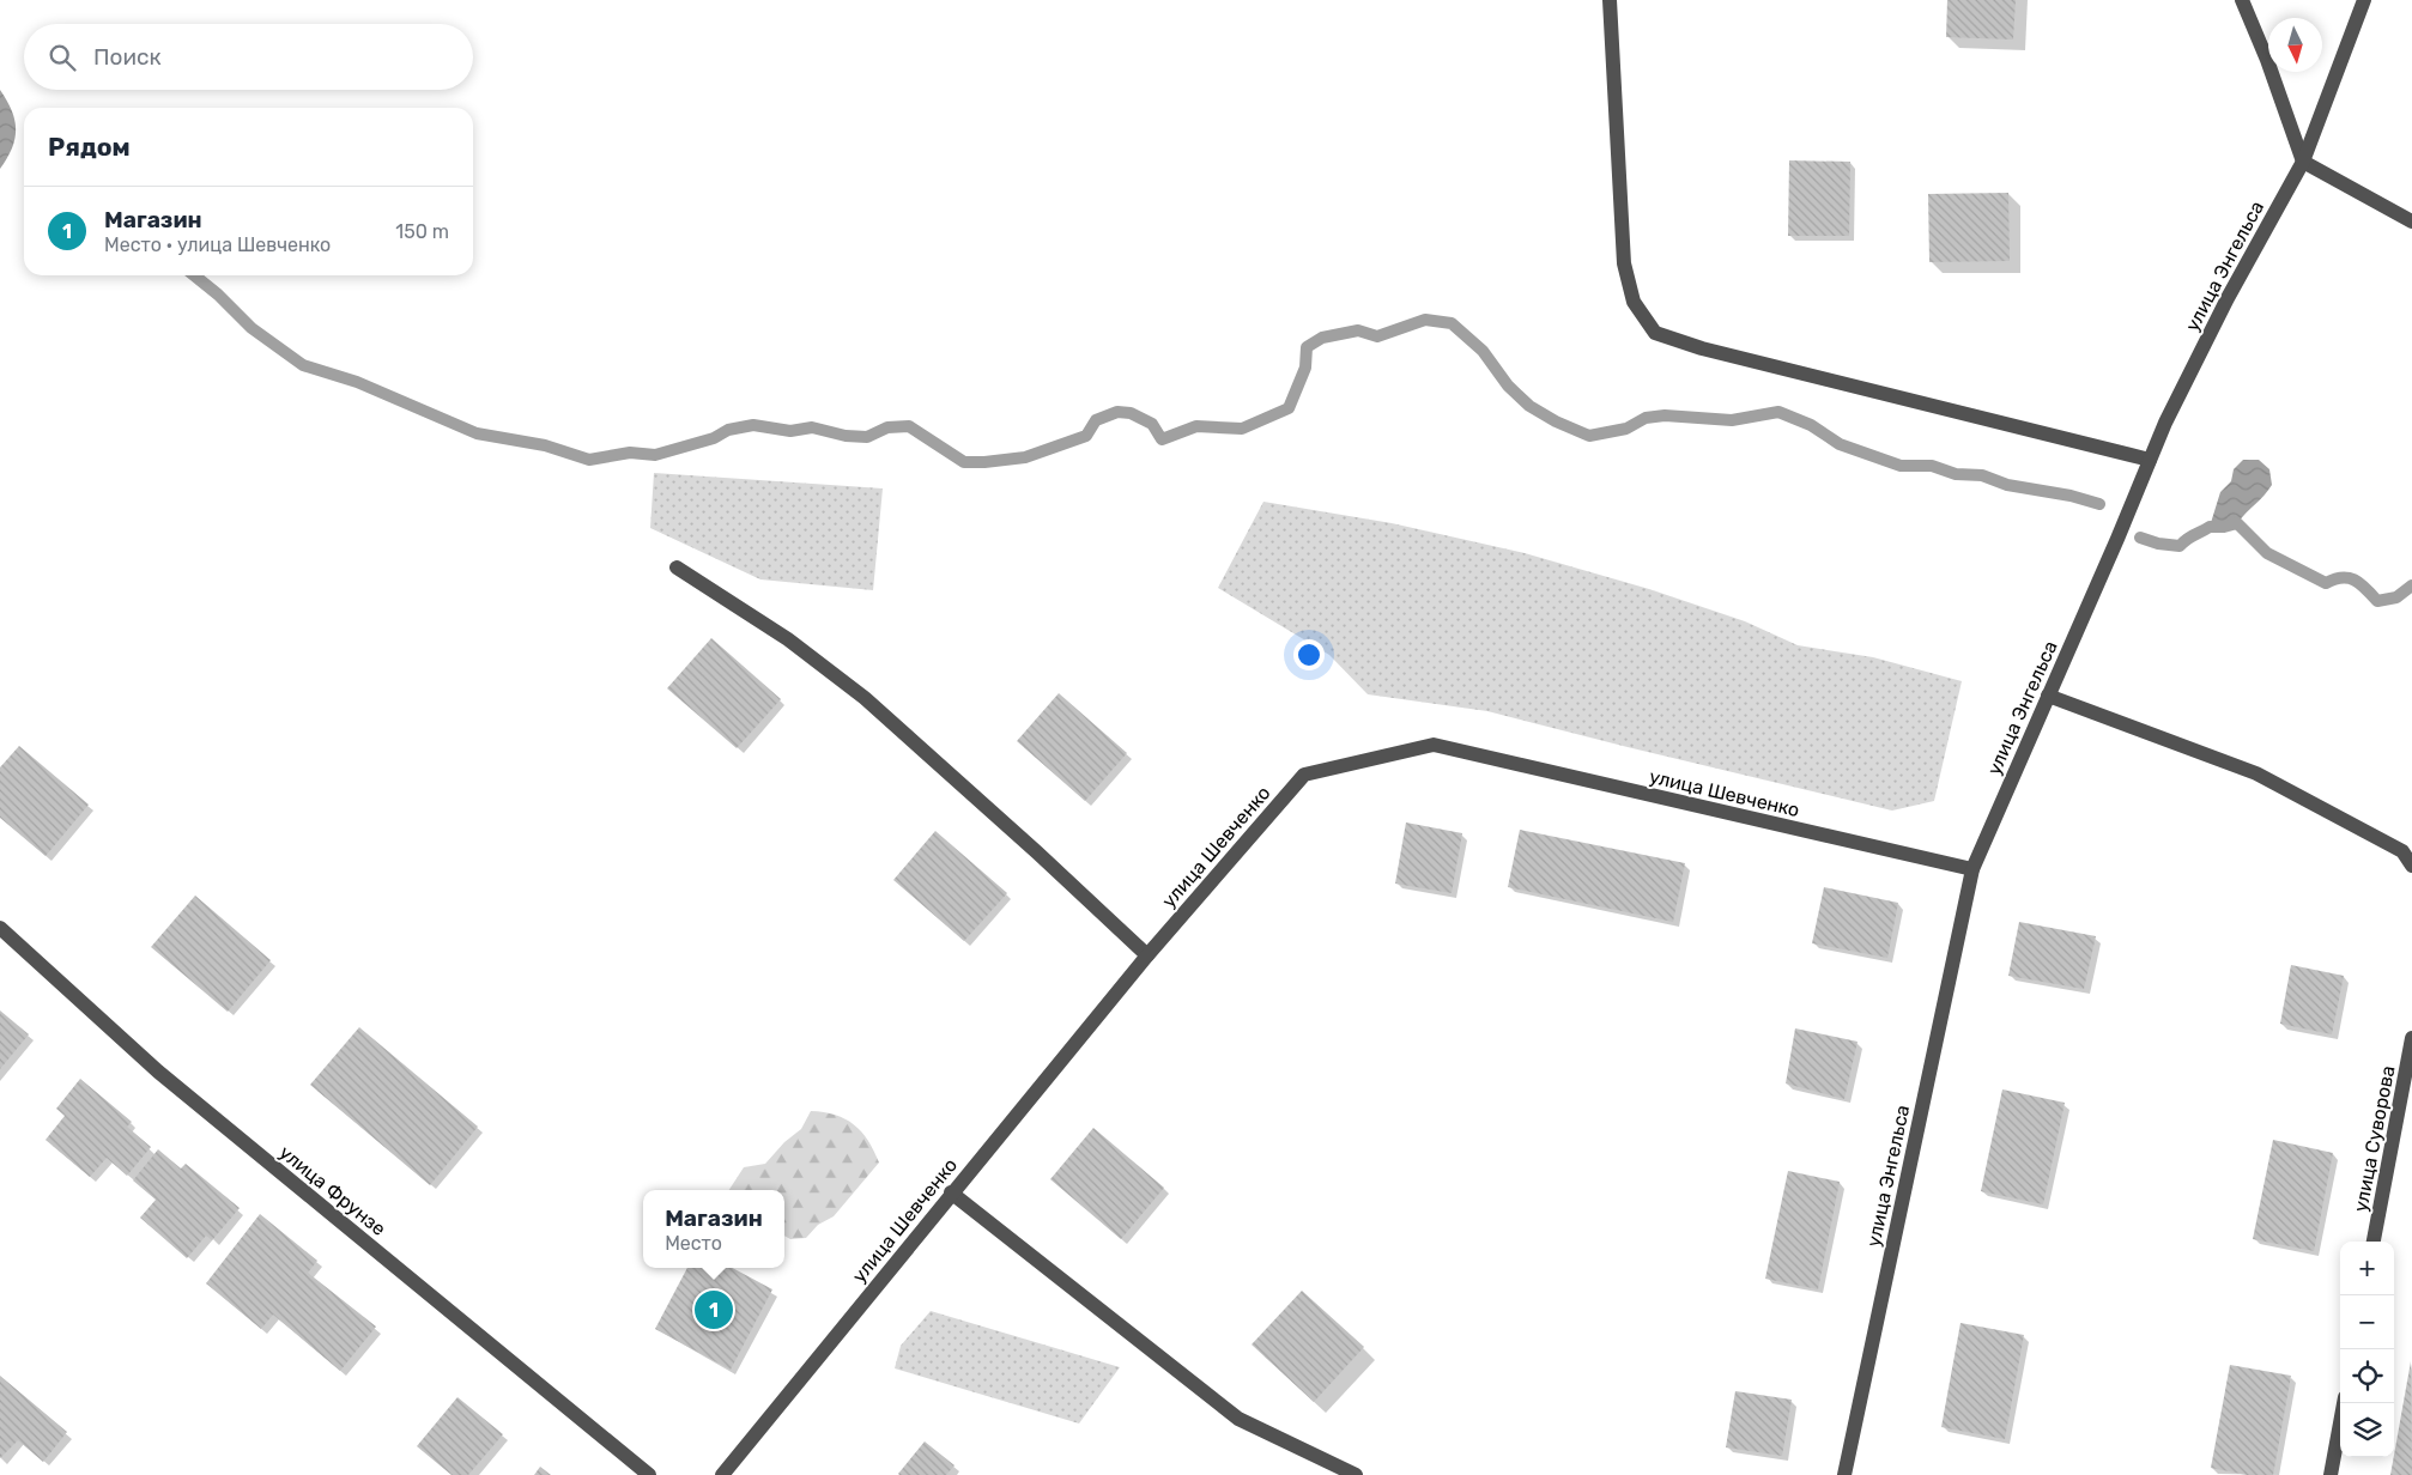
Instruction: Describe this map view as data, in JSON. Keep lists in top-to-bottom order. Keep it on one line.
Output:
{"streets":{"street":["улица Энгельса","улица Шевченко","улица Суворова","улица Фрунзе"]},"crossings":[["улица Энгельса","улица Шевченко"]],"north":"bottom","page":{"search":"Поиск","heading":"Рядом","list":[{"mark":"1","name":"Магазин","note":"Место · улица Шевченко","value":"150 m"}],"popup":["Магазин","Место"],"map_buttons":["+","−"],"pins":"1"}}
